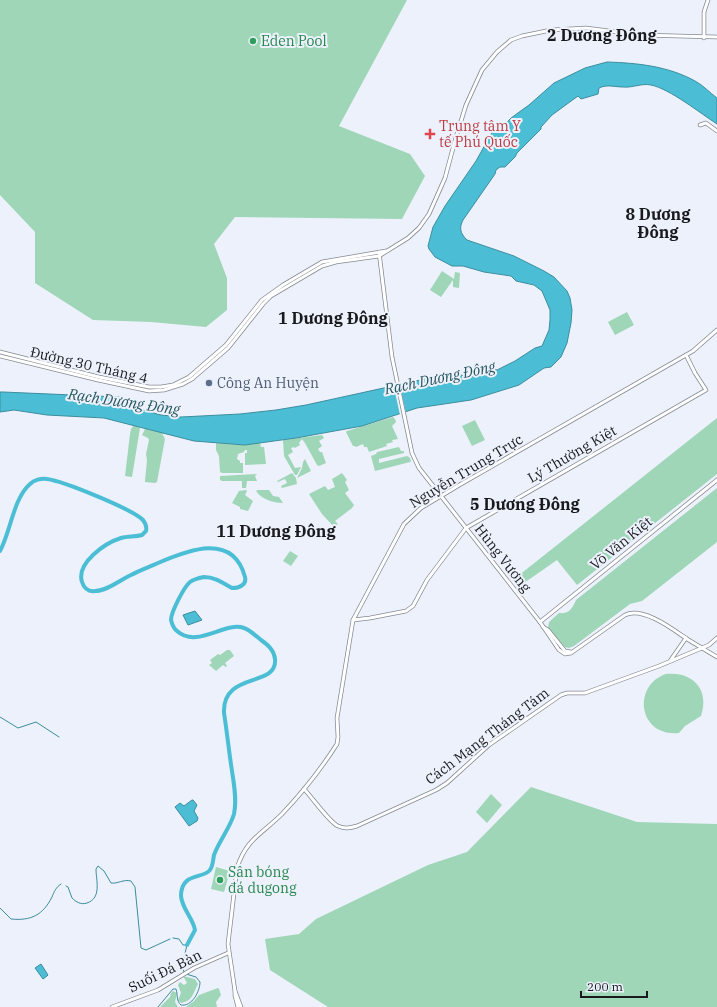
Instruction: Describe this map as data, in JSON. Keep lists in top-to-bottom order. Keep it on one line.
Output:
{"streets":{"main road":["Đường 30 Tháng 4","Lý Thường Kiệt","Nguyễn Trung Trực","Võ Văn Kiệt","Hùng Vương","Cách Mạng Tháng Tám","Suối Đá Bàn"]},"crossings":[["Đường 30 Tháng 4","Hùng Vương"],["Lý Thường Kiệt","Nguyễn Trung Trực"],["Lý Thường Kiệt","Hùng Vương"],["Nguyễn Trung Trực","Hùng Vương"],["Nguyễn Trung Trực","Cách Mạng Tháng Tám"],["Nguyễn Trung Trực","Suối Đá Bàn"],["Võ Văn Kiệt","Hùng Vương"],["Hùng Vương","Cách Mạng Tháng Tám"]],"districts":["2 Dương Đông","8 Dương Đông","1 Dương Đông","5 Dương Đông","11 Dương Đông"],"water":["Rạch Dương Đông"],"places":{"other":["Eden Pool","Công An Huyện","Sân bóng đá dugong"],"health":["Trung tâm Y tế Phú Quốc"]},"scale_bar":"200 m"}
